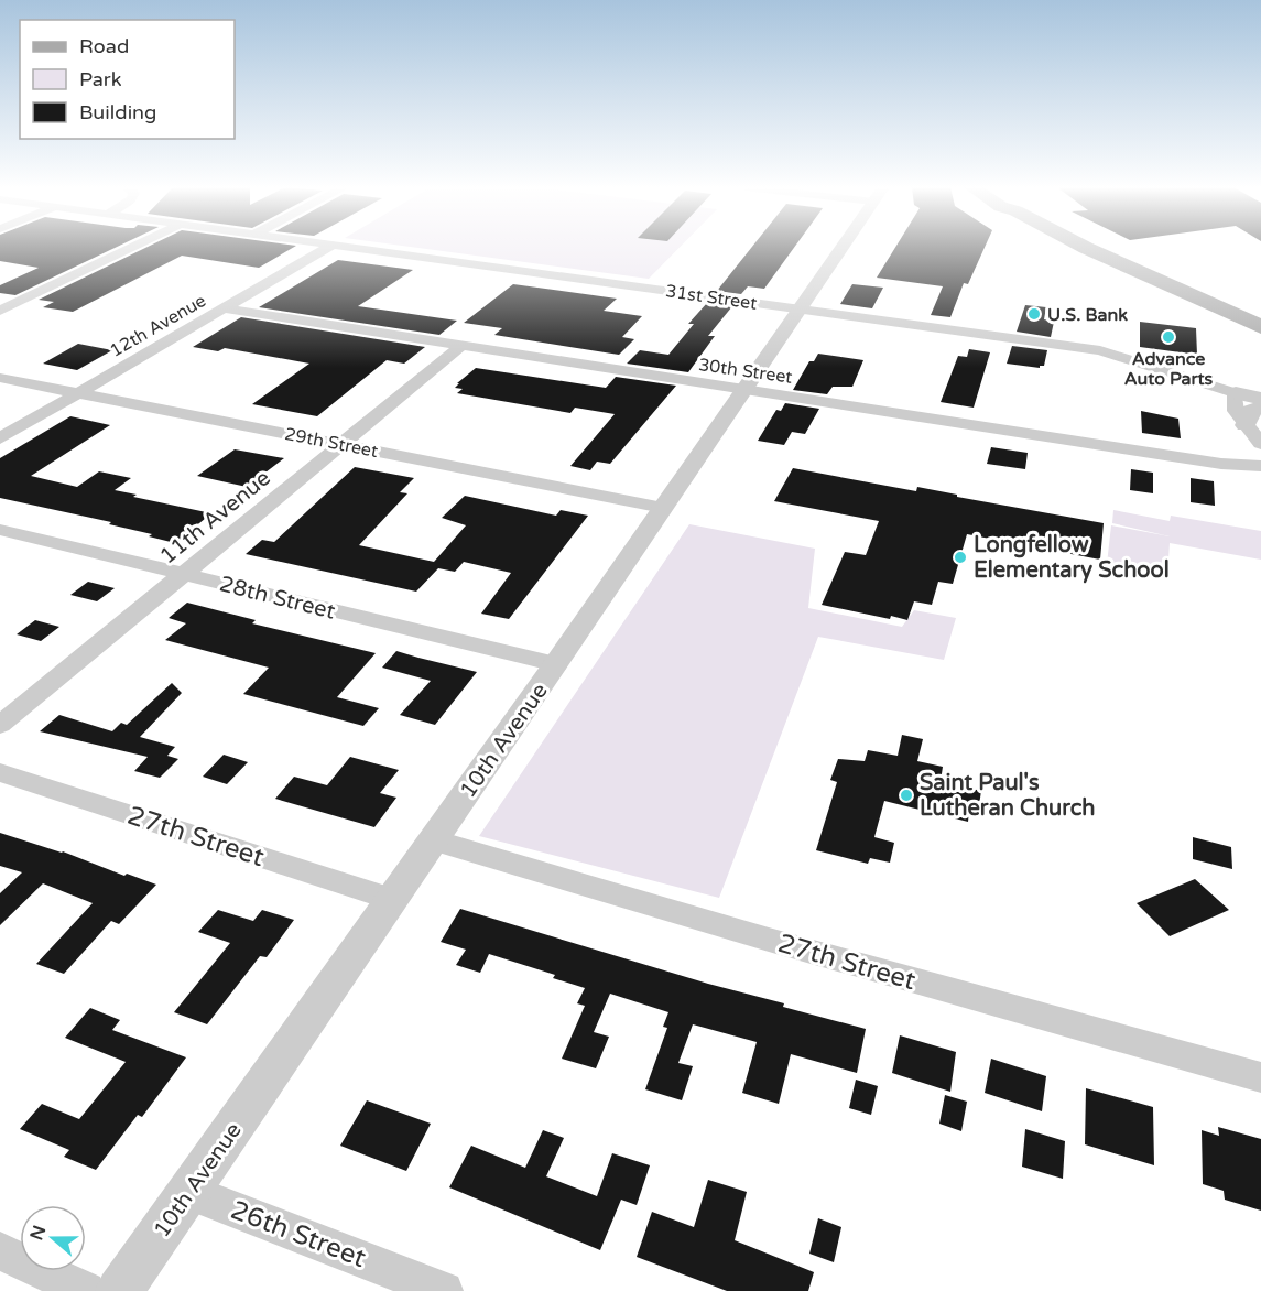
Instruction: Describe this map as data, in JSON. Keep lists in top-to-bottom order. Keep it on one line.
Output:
{"streets":{"street":["31st Street","12th Avenue","30th Street","29th Street","11th Avenue","28th Street","10th Avenue","27th Street","26th Street"]},"crossings":[["31st Street","10th Avenue"],["12th Avenue","30th Street"],["12th Avenue","29th Street"],["30th Street","11th Avenue"],["30th Street","10th Avenue"],["29th Street","11th Avenue"],["29th Street","10th Avenue"],["11th Avenue","28th Street"],["28th Street","10th Avenue"],["10th Avenue","27th Street"],["10th Avenue","26th Street"]],"places":["U.S. Bank","Advance Auto Parts","Longfellow Elementary School","Saint Paul's Lutheran Church"],"legend":["Road","Park","Building"],"north":"left"}
